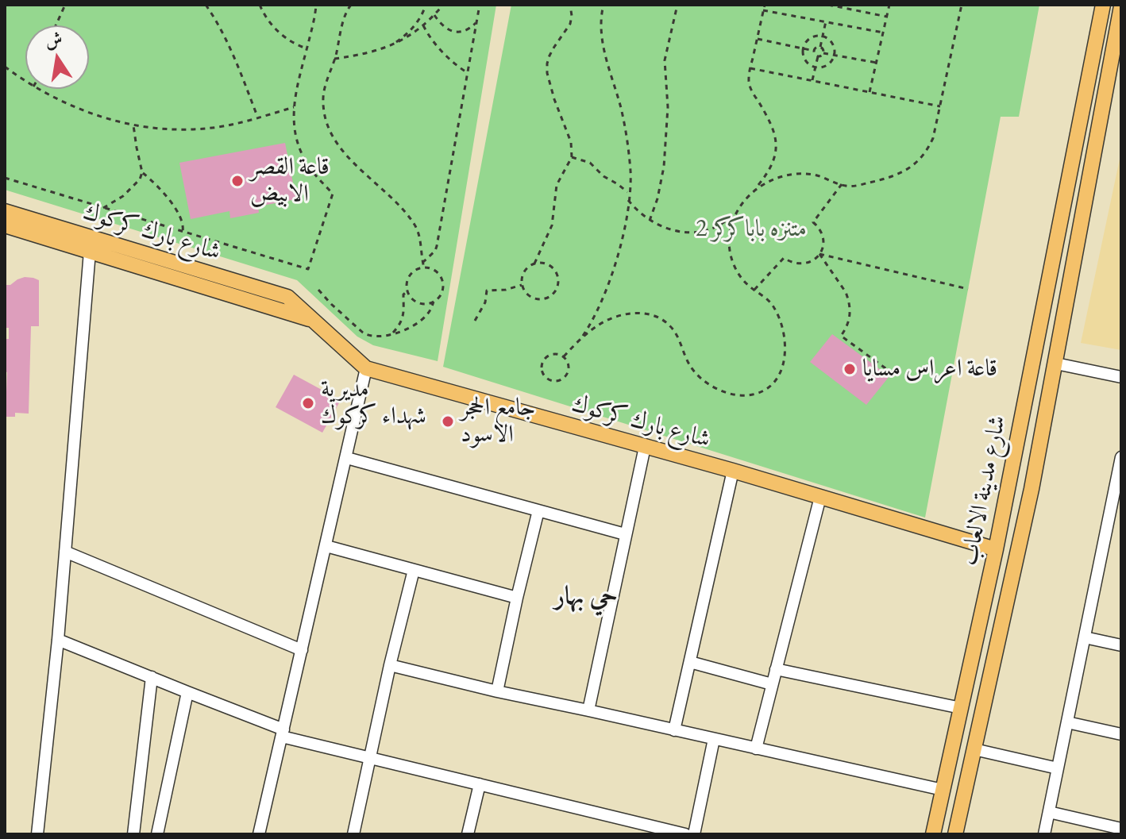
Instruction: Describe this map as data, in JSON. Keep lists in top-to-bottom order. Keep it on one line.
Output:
{"streets":{"main road":["شارع بارك كركوك","شارع مدينة الالعاب"]},"crossings":[["شارع بارك كركوك","شارع مدينة الالعاب"]],"districts":["حي بهار"],"parks":["متنزه باباكركر 2"],"places":["قاعة القصر الابيض","قاعة اعراس مسايا","مديرية شهداء كركوك","جامع الحجر الاسود"],"north":"top"}
